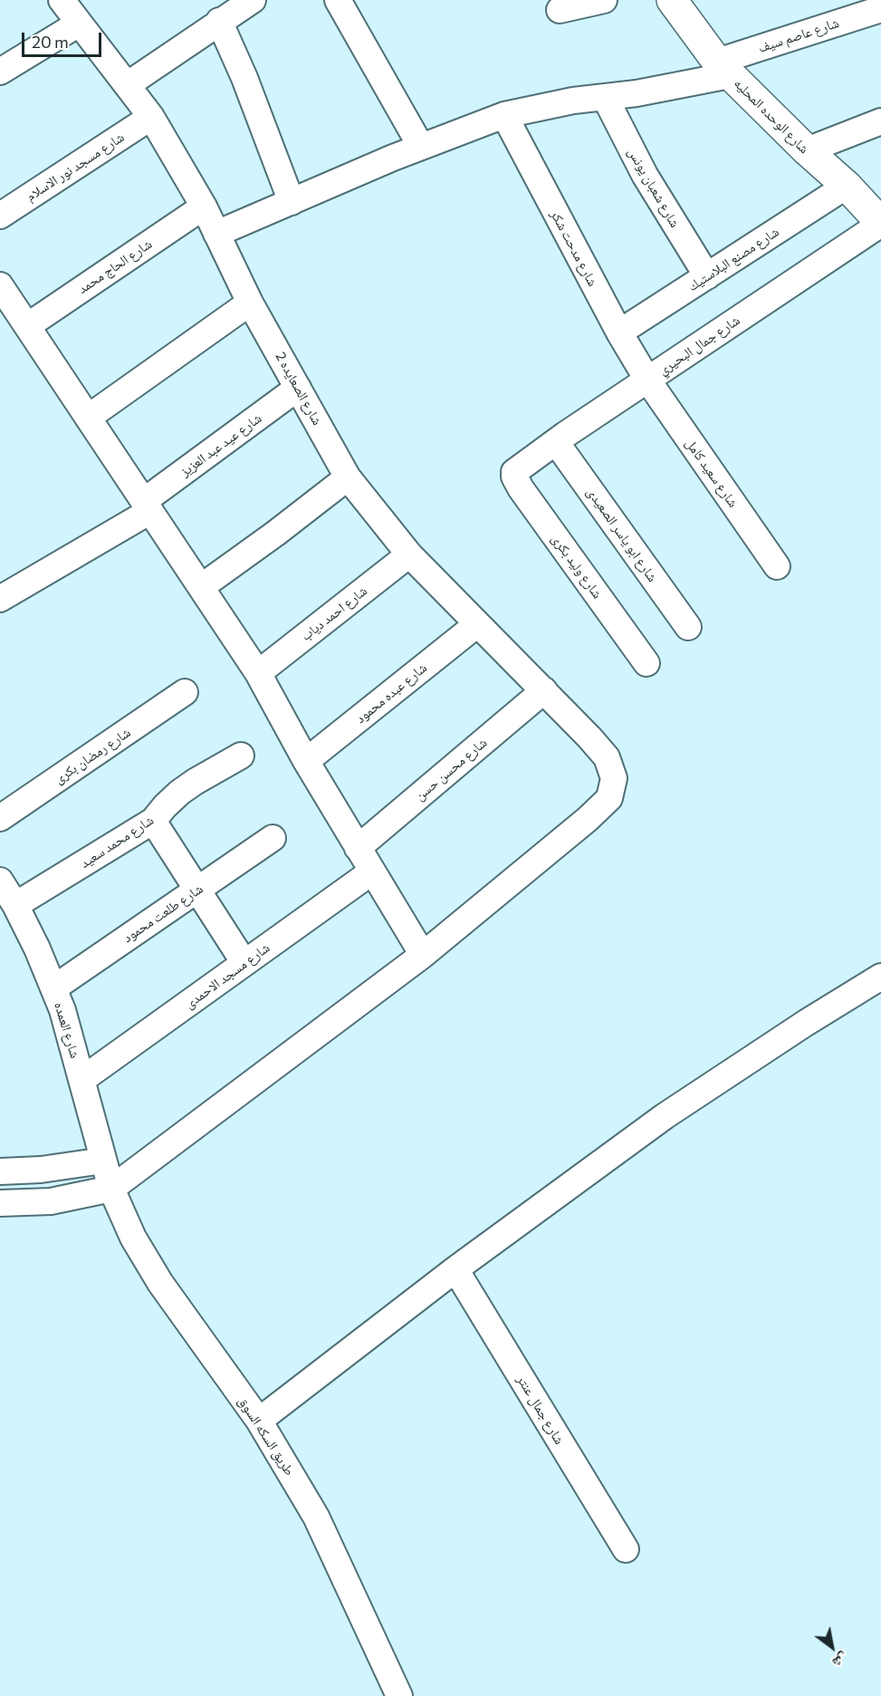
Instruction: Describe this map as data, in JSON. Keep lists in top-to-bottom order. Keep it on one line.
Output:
{"streets":{"street":["شارع عاصم سيف","شارع الوحده المحليه","شارع مسجد نور الاسلام","شارع شعبان يونس","شارع مدحت شكر","شارع مصنع البلاستيك","شارع الحاج محمد","شارع جمال البحيري","شارع الصعايده 2","شارع عيد عبد العزيز","شارع سعيد كامل","شارع ابو ياسر الصعيدى","شارع وليد بكرى","شارع احمد دياب","شارع عبده محمود","شارع رمضان بكرى","شارع محسن حسن","شارع محمد سعيد","شارع طلعت محمود","شارع مسجد الاحمدى","شارع العمده","شارع جمال عنتر","طريق السكه السوق"]},"crossings":[["شارع عاصم سيف","شارع الوحده المحليه"],["شارع عاصم سيف","شارع شعبان يونس"],["شارع عاصم سيف","شارع مدحت شكر"],["شارع عاصم سيف","شارع الصعايده 2"],["شارع الوحده المحليه","شارع مصنع البلاستيك"],["شارع الوحده المحليه","شارع جمال البحيري"],["شارع مسجد نور الاسلام","شارع الصعايده 2"],["شارع شعبان يونس","شارع مصنع البلاستيك"],["شارع مدحت شكر","شارع مصنع البلاستيك"],["شارع مدحت شكر","شارع جمال البحيري"],["شارع مدحت شكر","شارع سعيد كامل"],["شارع الحاج محمد","شارع الصعايده 2"],["شارع جمال البحيري","شارع سعيد كامل"],["شارع جمال البحيري","شارع ابو ياسر الصعيدى"],["شارع جمال البحيري","شارع وليد بكرى"],["شارع الصعايده 2","شارع عيد عبد العزيز"],["شارع الصعايده 2","شارع احمد دياب"],["شارع الصعايده 2","شارع عبده محمود"],["شارع الصعايده 2","شارع محسن حسن"],["شارع الصعايده 2","شارع العمده"],["شارع الصعايده 2","طريق السكه السوق"],["شارع محمد سعيد","شارع العمده"],["شارع طلعت محمود","شارع العمده"],["شارع مسجد الاحمدى","شارع العمده"],["شارع العمده","طريق السكه السوق"]],"scale_bar":"20 m","north":"bottom right"}
